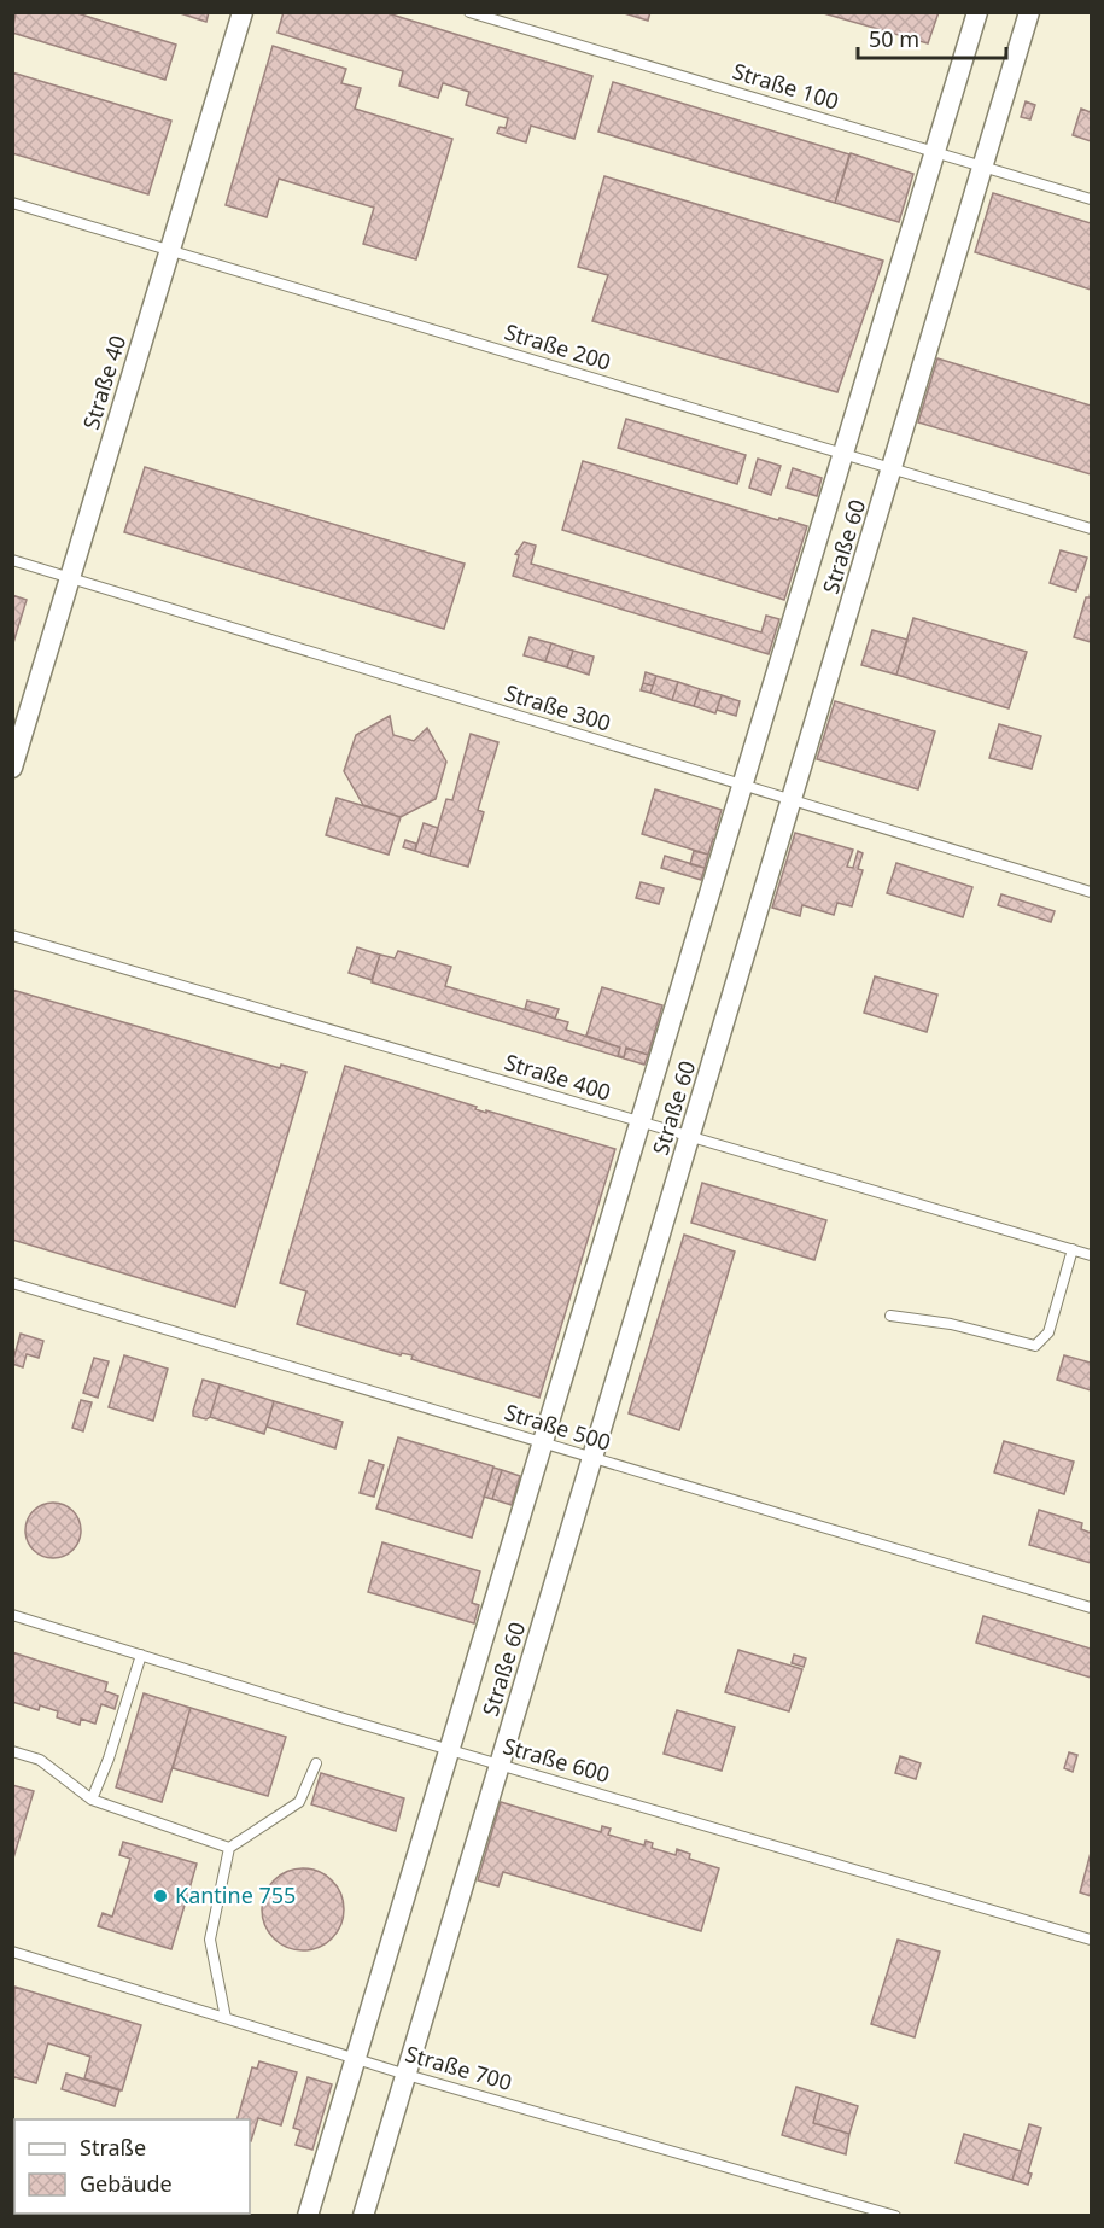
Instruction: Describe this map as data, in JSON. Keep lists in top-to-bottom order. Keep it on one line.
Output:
{"streets":{"street":["Straße 40","Straße 60"],"lane":["Straße 100","Straße 200","Straße 300","Straße 400","Straße 500","Straße 600","Straße 700"]},"crossings":[["Straße 100","Straße 60"],["Straße 200","Straße 40"],["Straße 200","Straße 60"],["Straße 40","Straße 300"],["Straße 60","Straße 300"],["Straße 60","Straße 400"],["Straße 60","Straße 500"],["Straße 60","Straße 600"],["Straße 60","Straße 700"]],"places":["Kantine 755"],"legend":["Straße","Gebäude"],"scale_bar":"50 m"}
